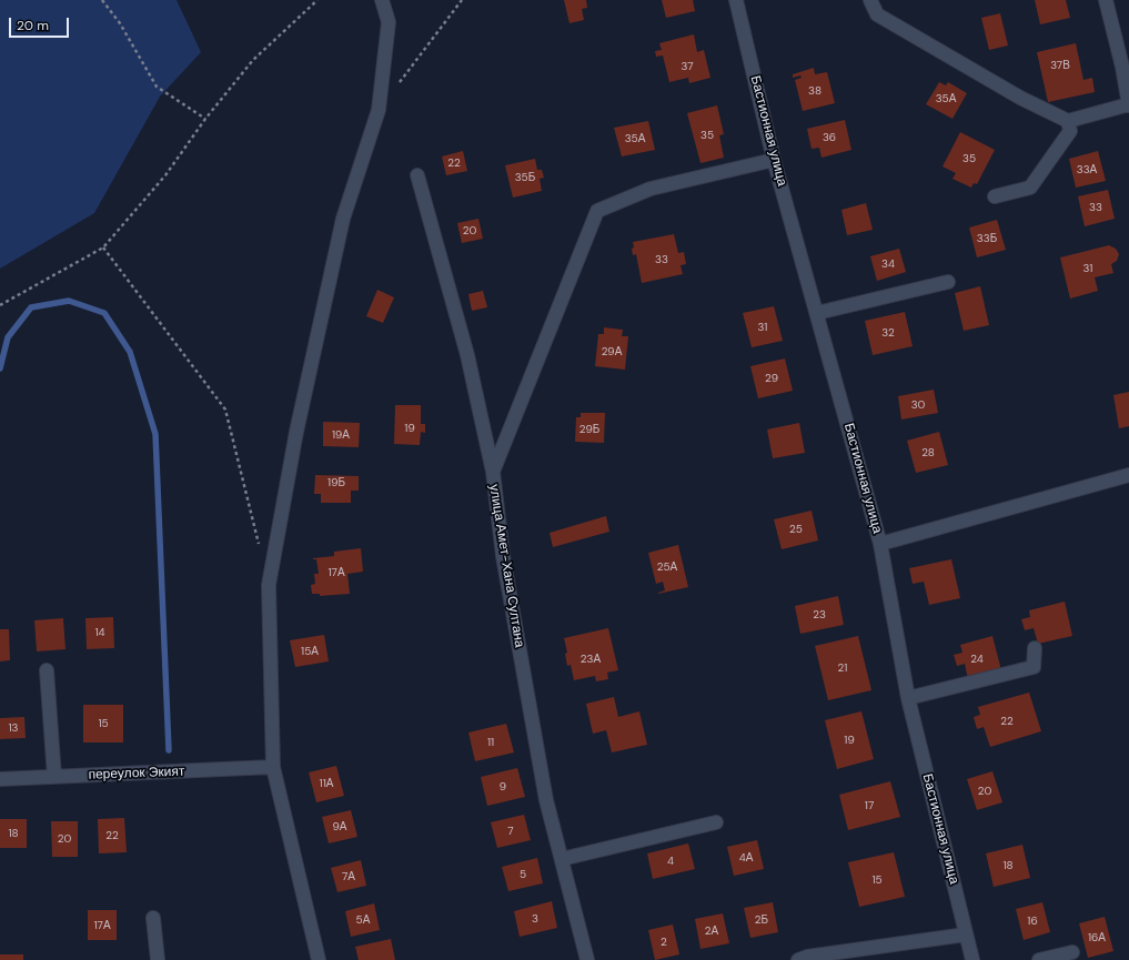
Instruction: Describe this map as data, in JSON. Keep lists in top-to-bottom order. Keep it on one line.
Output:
{"streets":{"street":["Бастионная улица","улица Амет-Хана Султана","переулок Экият"]},"house_numbers":["37В","37","38","35А","35","36","35А","35","22","33А","35Б","33","20","33Б","33","34","31","31","32","29А","29","30","19","29Б","19А","28","19Б","25","25А","17А","23","14","15А","23А","24","21","22","15","13","19","11","11А","9","20","17","9А","7","18","22","20","4А","4","18","5","7А","15","3","5А","2Б","16","17А","2А","16А","2"],"scale_bar":"20 m"}
